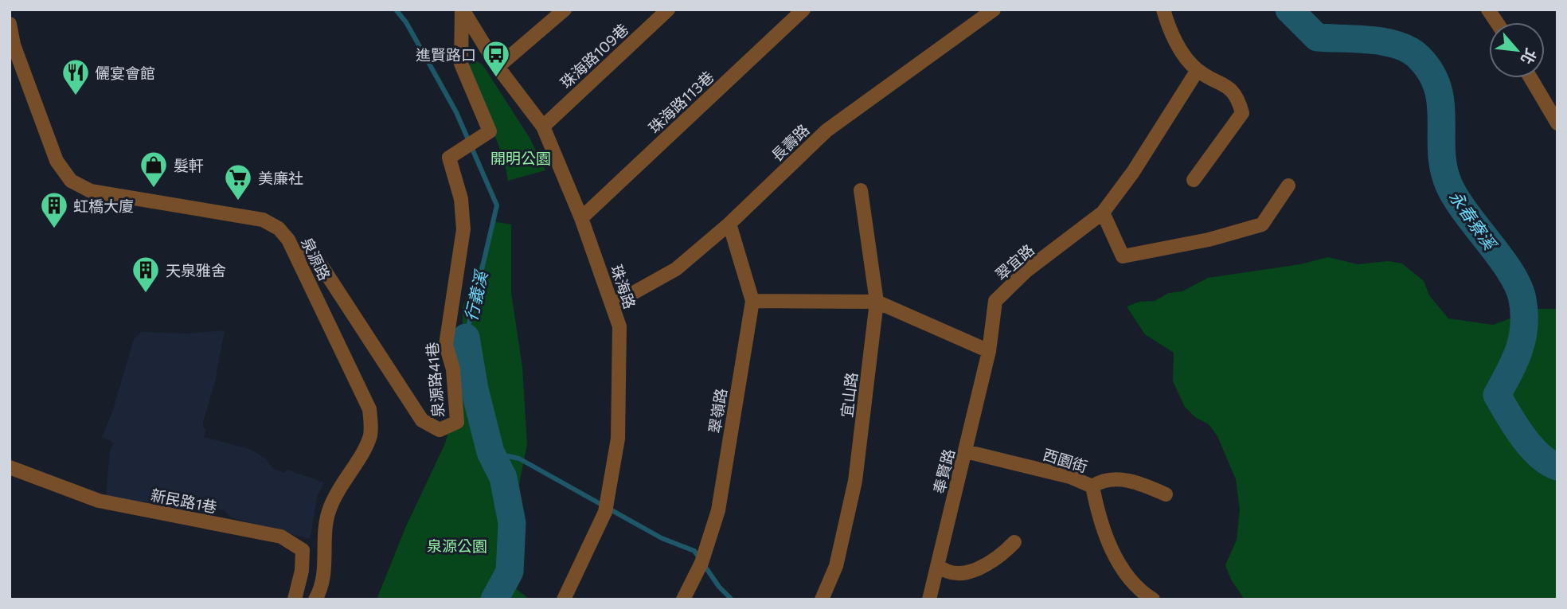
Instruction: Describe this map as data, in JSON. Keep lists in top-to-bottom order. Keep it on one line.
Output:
{"streets":{"street":["珠海路109巷","珠海路113巷","長壽路","泉源路","翠宜路","珠海路","泉源路41巷","宜山路","翠嶺路","西園街","奉賢路","新民路1巷"]},"crossings":[["珠海路109巷","珠海路"],["珠海路113巷","珠海路"],["長壽路","珠海路"],["長壽路","翠嶺路"],["泉源路","泉源路41巷"],["翠宜路","奉賢路"],["珠海路","泉源路41巷"],["西園街","奉賢路"]],"water":["永春寮溪","行義溪"],"parks":["開明公園","泉源公園"],"places":{"bus stop":["進賢路口"],"restaurant":["儷宴會館"],"shop":["髮軒"],"supermarket":["美廉社"],"building":["虹橋大廈","天泉雅舍"]},"north":"bottom right"}
